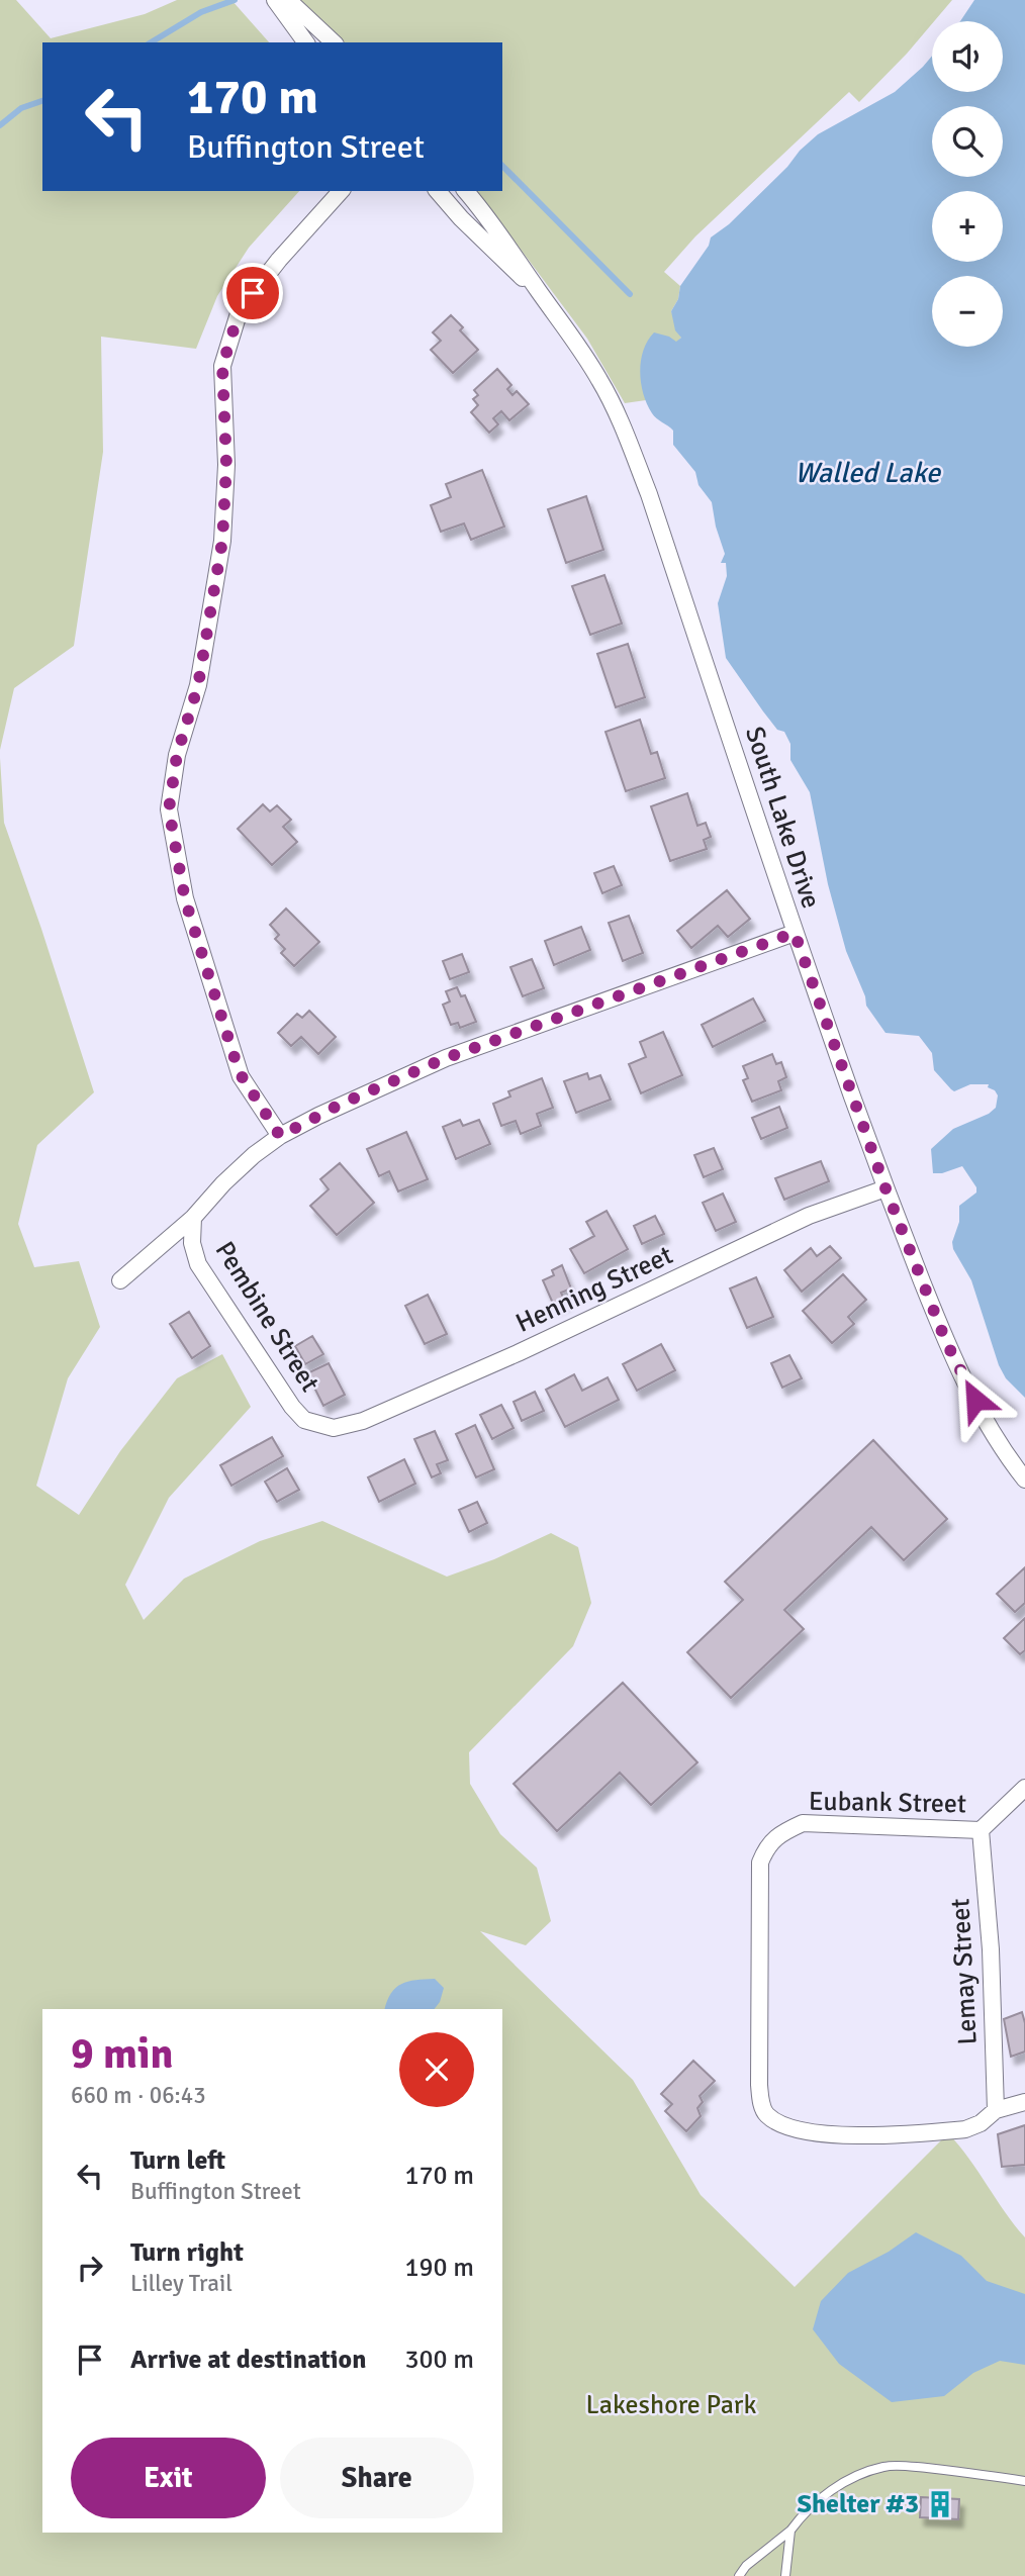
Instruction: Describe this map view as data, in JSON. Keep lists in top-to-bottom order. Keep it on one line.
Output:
{"streets":{"street":["South Lake Drive","Henning Street","Pembine Street","Eubank Street","Lemay Street"]},"crossings":[["South Lake Drive","Henning Street"],["Henning Street","Pembine Street"],["Eubank Street","Lemay Street"]],"water":["Walled Lake"],"parks":["Lakeshore Park"],"places":{"building":["Shelter #3"]},"page":{"map_buttons":["+","−"],"turn":["170 m","Buffington Street"],"heading":["9 min","660 m · 06:43"],"list":[{"name":"Turn left","note":"Buffington Street","value":"170 m"},{"name":"Turn right","note":"Lilley Trail","value":"190 m"},{"name":"Arrive at destination","value":"300 m"}],"buttons":["Exit","Share"]}}
